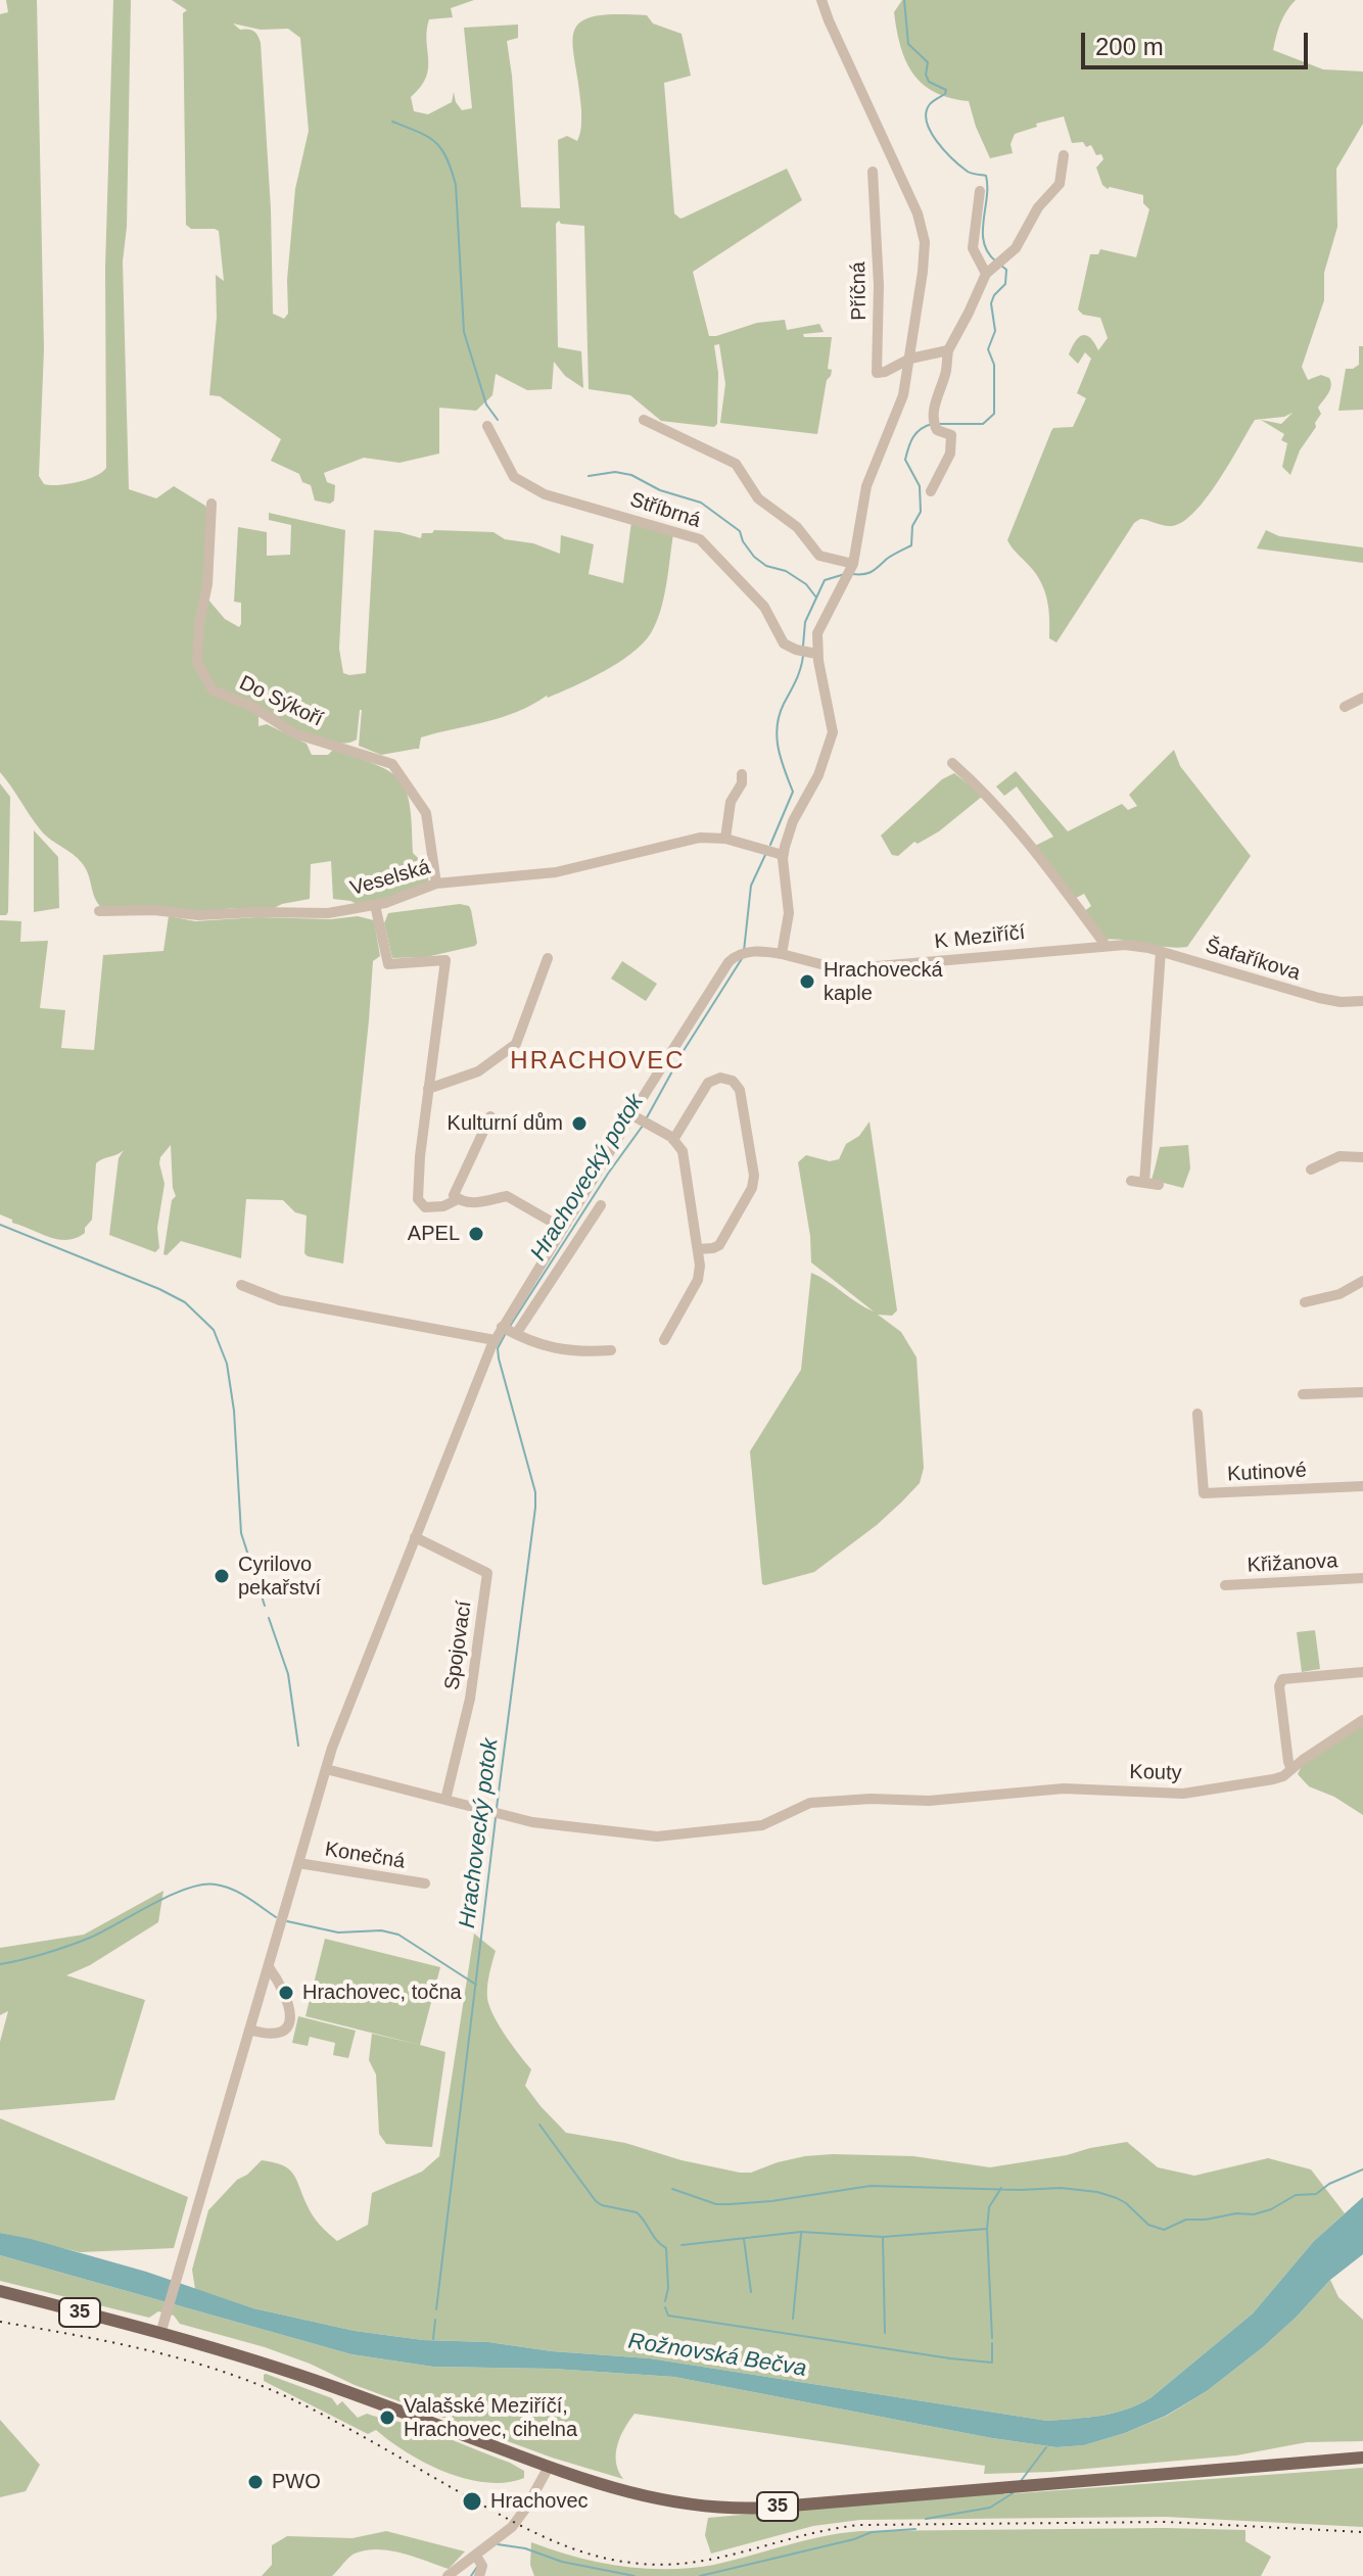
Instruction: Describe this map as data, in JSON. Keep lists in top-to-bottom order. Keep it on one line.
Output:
{"streets":{"main road":["35"],"street":["Příčná","Stříbrná","Do Sýkoří","Veselská","K Meziříčí","Šafaříkova","Kutinové","Křižanova","Spojovací","Kouty","Konečná"]},"crossings":[["Do Sýkoří","Veselská"],["K Meziříčí","Šafaříkova"],["Spojovací","Kouty"]],"districts":["HRACHOVEC"],"water":["Hrachovecký potok","Rožnovská Bečva"],"places":["Hrachovecká kaple","Kulturní dům","APEL","Cyrilovo pekařství","Hrachovec, točna","Valašské Meziříčí, Hrachovec, cihelna","PWO","Hrachovec"],"scale_bar":"200 m"}
